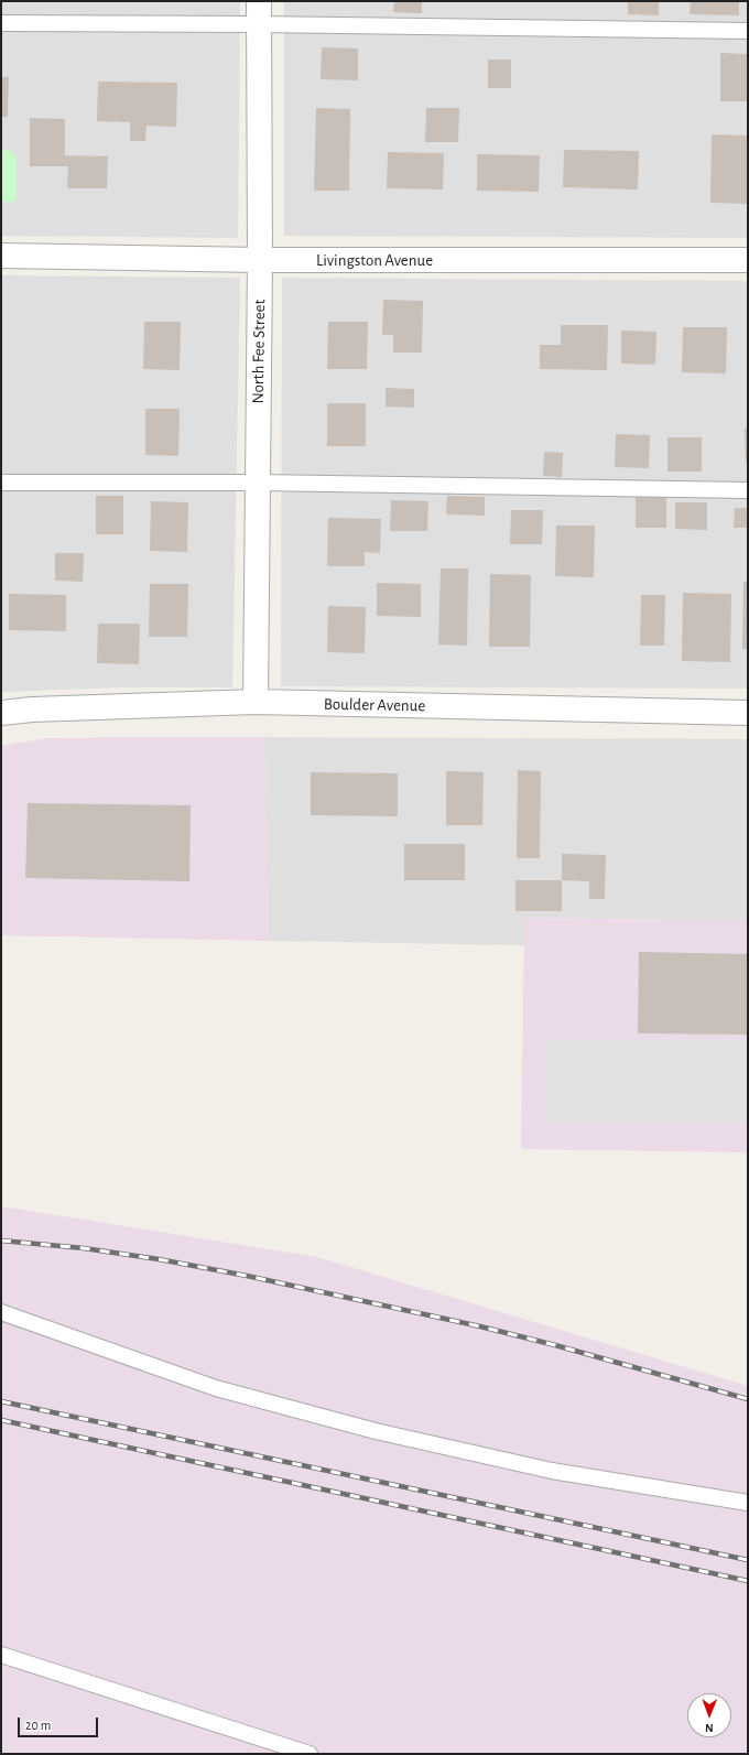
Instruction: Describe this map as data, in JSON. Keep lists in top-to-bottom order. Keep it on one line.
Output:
{"streets":{"street":["Livingston Avenue","North Fee Street","Boulder Avenue"]},"crossings":[["Livingston Avenue","North Fee Street"],["North Fee Street","Boulder Avenue"]],"scale_bar":"20 m","north":"bottom"}
